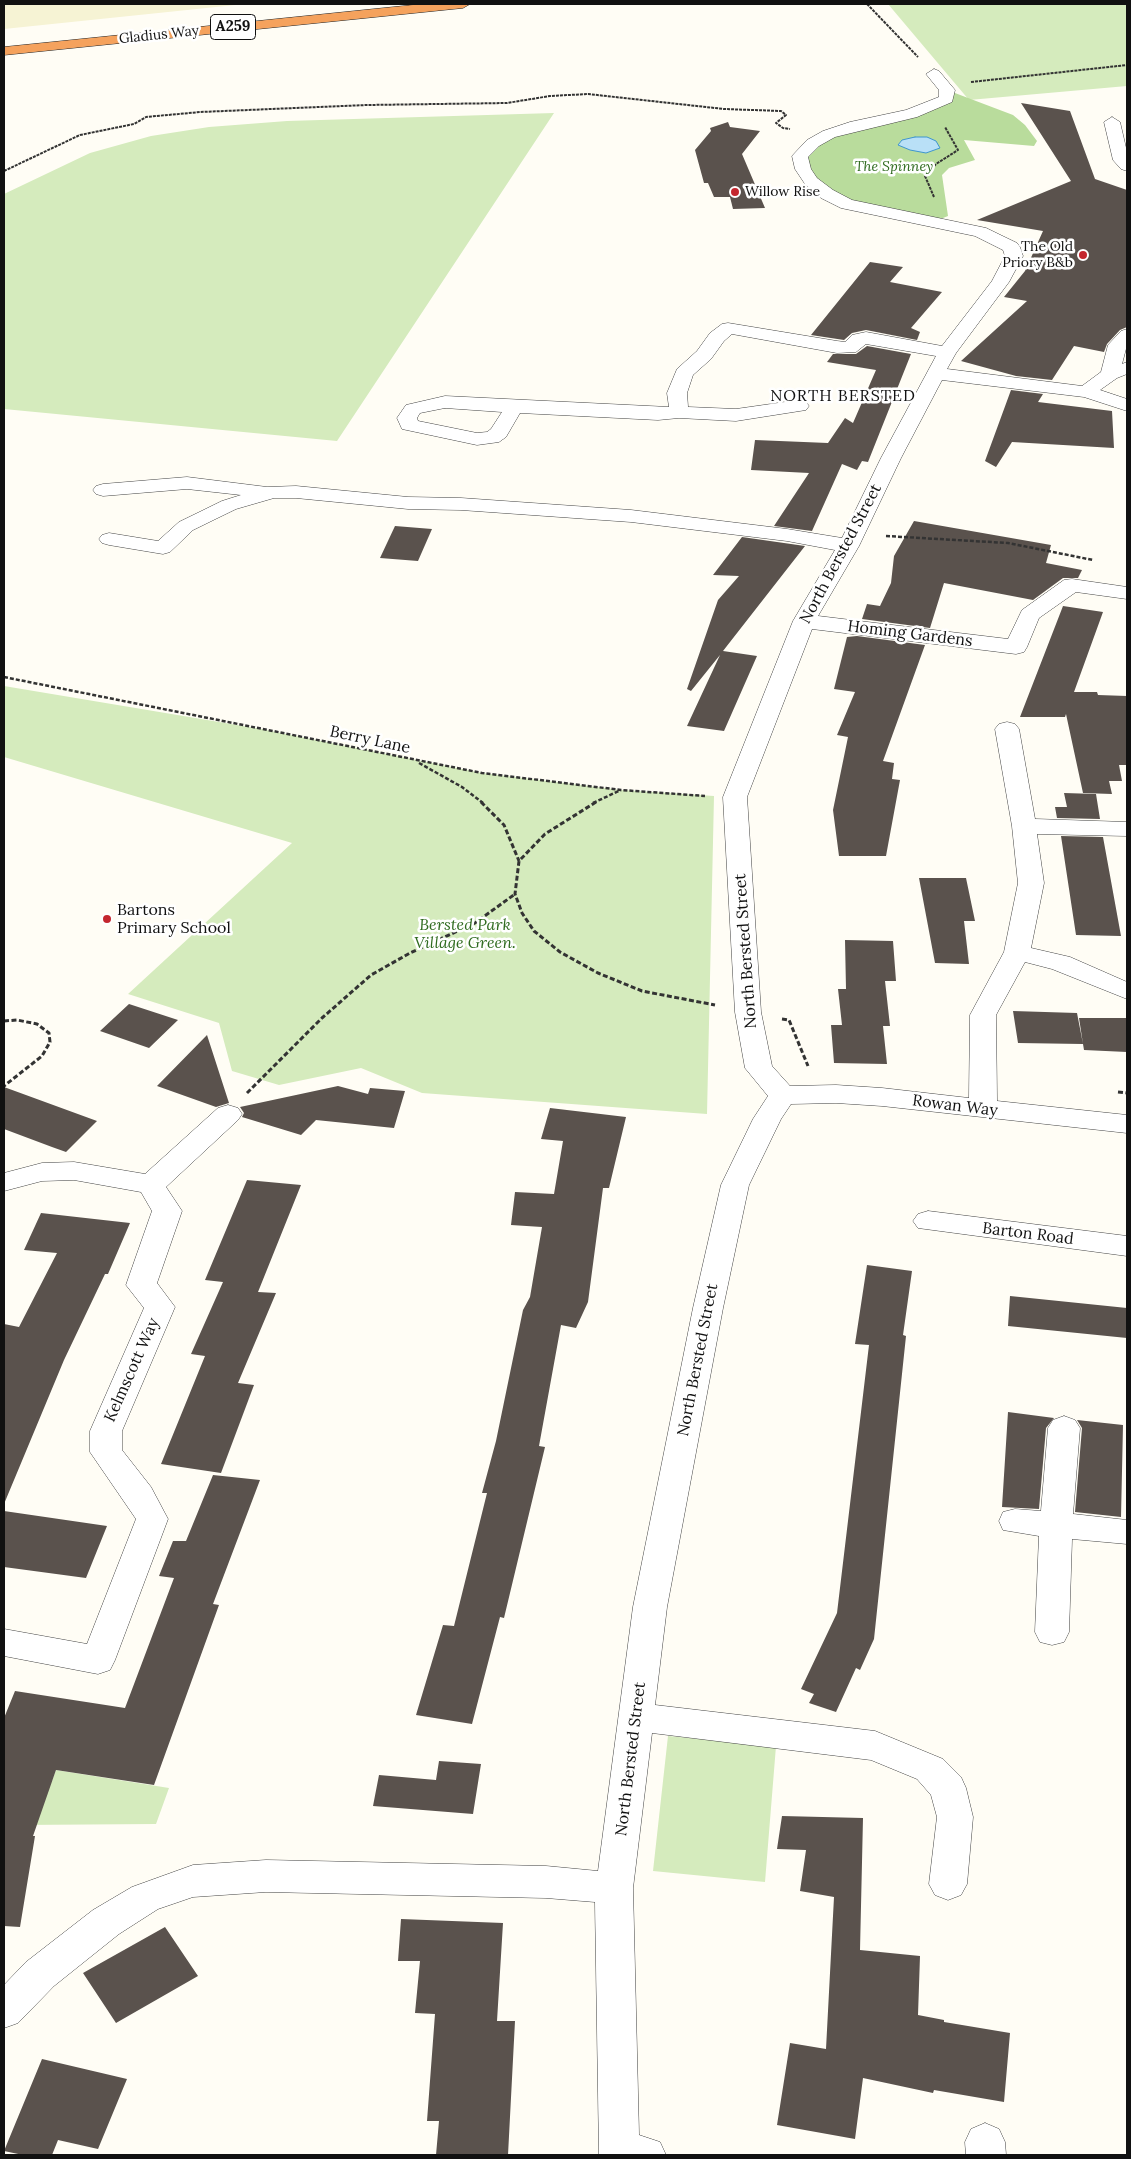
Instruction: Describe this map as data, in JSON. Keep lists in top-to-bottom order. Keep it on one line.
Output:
{"streets":{"highway":["A259","Gladius Way"],"street":["North Bersted Street","Homing Gardens","Rowan Way","Barton Road","Kelmscott Way"],"path":["Berry Lane"]},"crossings":[["North Bersted Street","Homing Gardens"],["North Bersted Street","Berry Lane"],["North Bersted Street","Rowan Way"]],"districts":["NORTH BERSTED"],"parks":["The Spinney","Bersted Park Village Green."],"places":["Willow Rise","The Old Priory B&b","Bartons Primary School"]}
